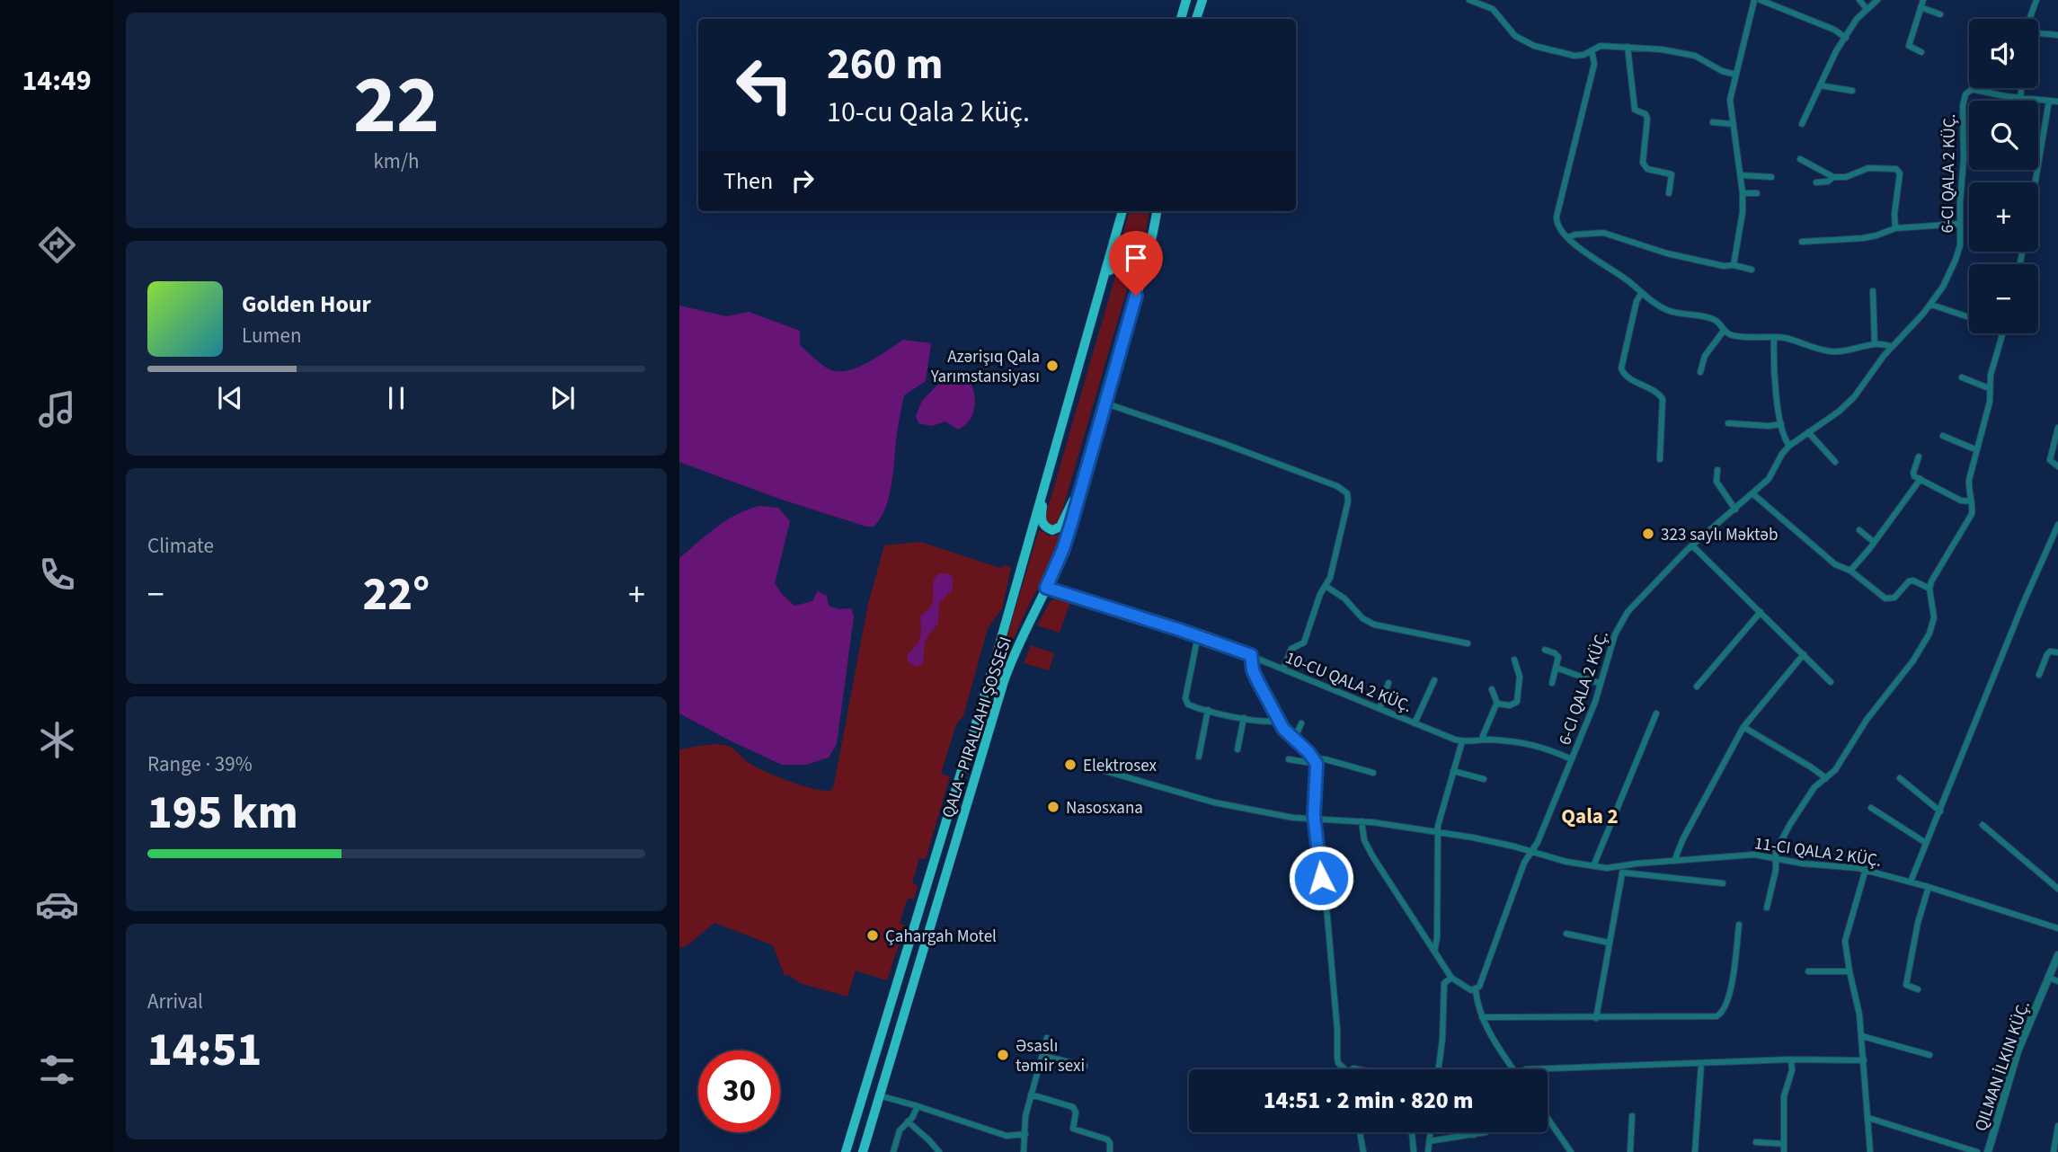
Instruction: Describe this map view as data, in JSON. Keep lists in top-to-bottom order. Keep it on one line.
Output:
{"streets":{"street":["10-CU QALA 2 KÜÇ.","11-CI QALA 2 KÜÇ."]},"districts":["Qala 2"],"places":["Azərişıq Qala Yarımstansiyası","323 saylı Məktəb","Elektrosex","Nasosxana","Çahargah Motel","Əsaslı təmir sexi"],"page":{"tabs":"14:49","tile":[["22","km/h"],"Climate",["Range · 39%","195 km"],["Arrival","14:51"]],"map_buttons":["+","−"],"turn":["260 m","10-cu Qala 2 küç."],"then":"Then","song":["Golden Hour","Lumen"],"heat":["−","22°","+"],"limit":"30","trip":"14:51 · 2 min · 820 m"}}
